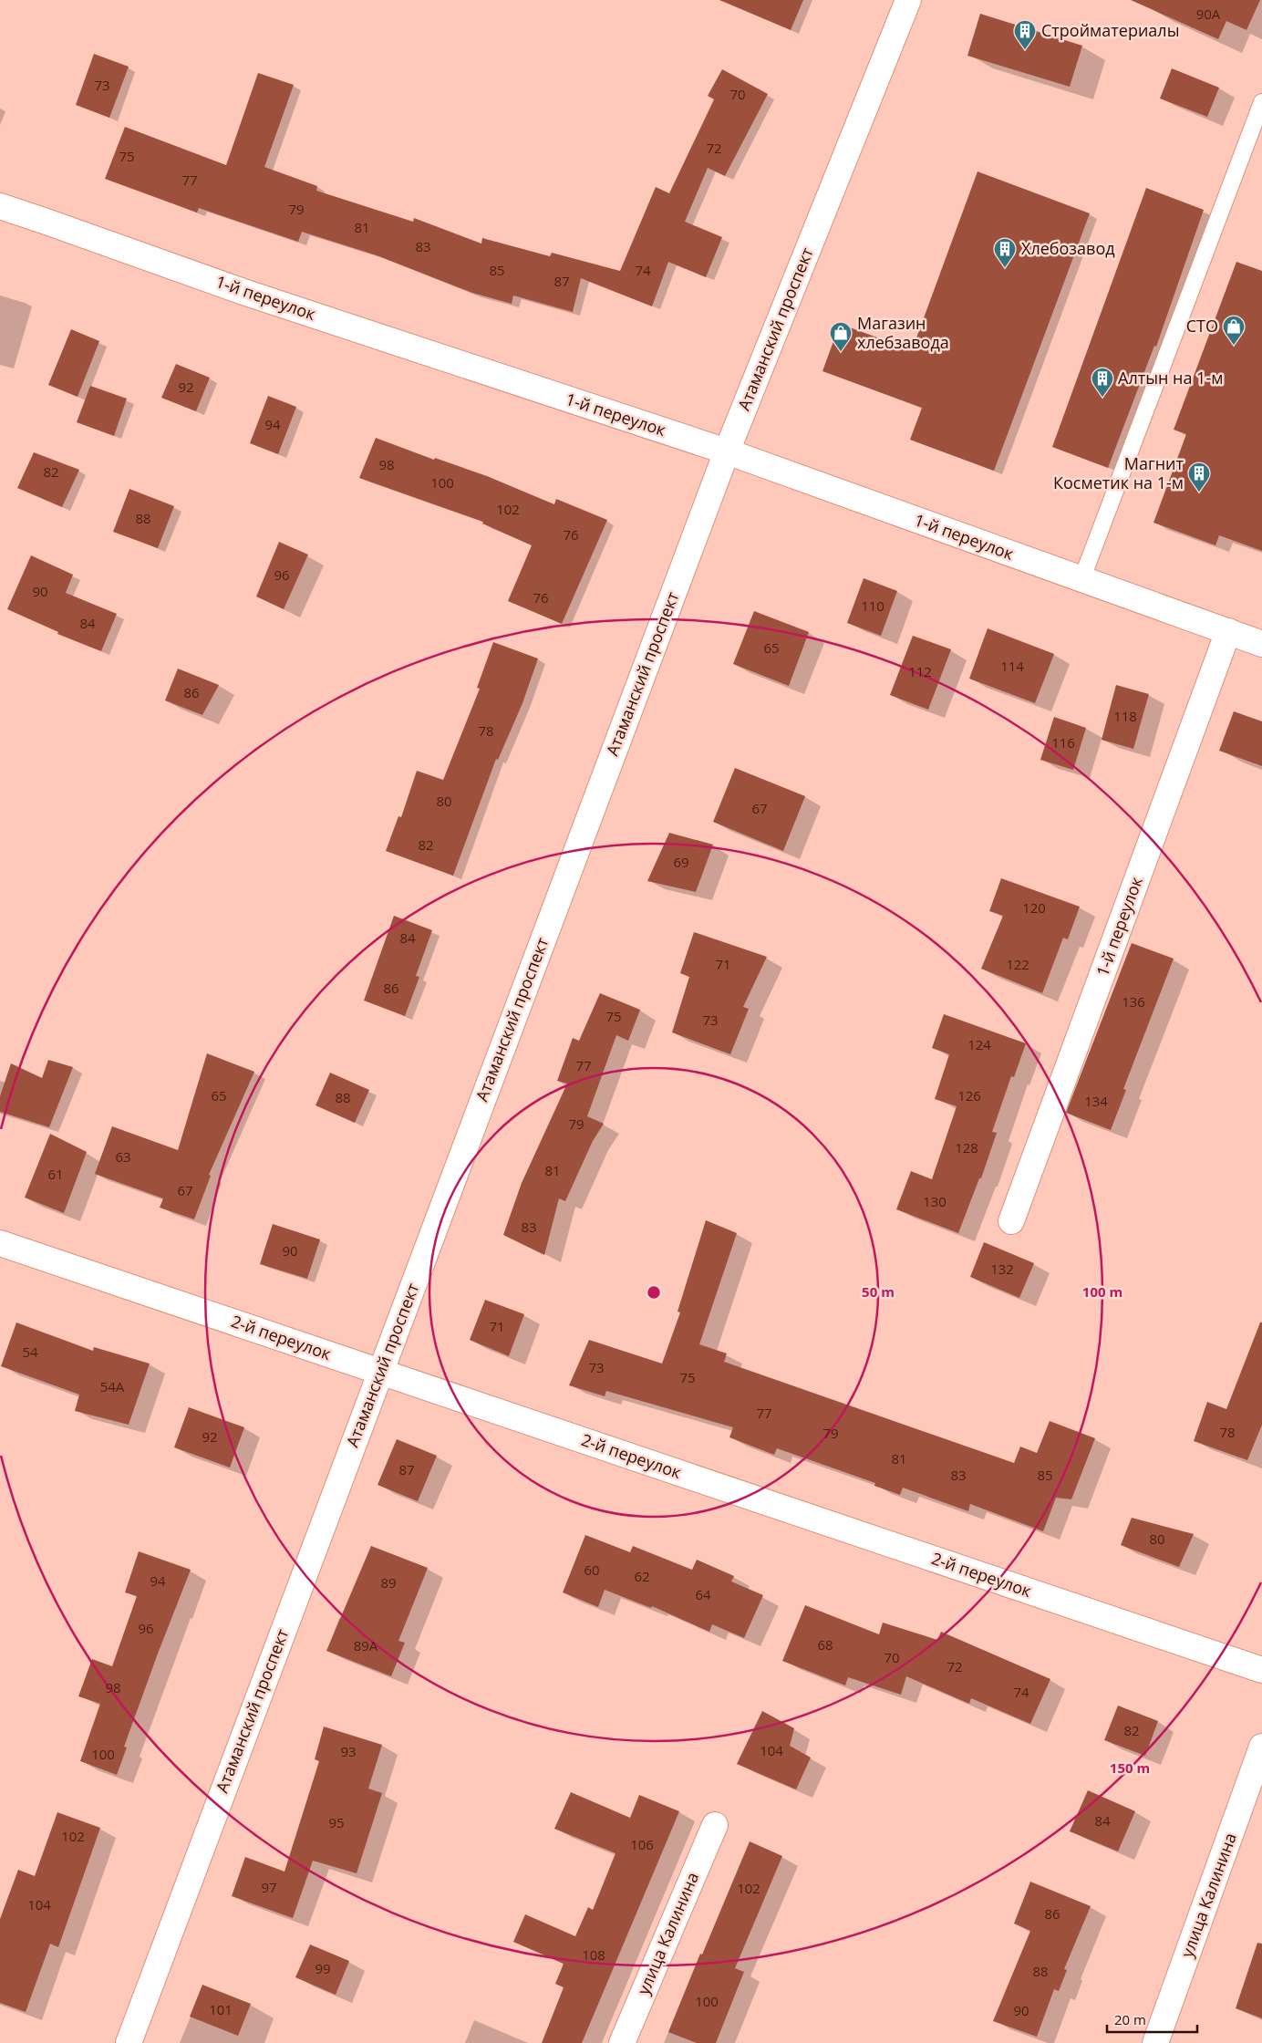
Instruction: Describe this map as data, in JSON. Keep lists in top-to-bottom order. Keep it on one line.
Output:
{"streets":{"street":["1-й переулок","Атаманский проспект","2-й переулок","улица Калинина"]},"crossings":[["1-й переулок","Атаманский проспект"],["Атаманский проспект","2-й переулок"]],"places":{"building":["Стройматериалы","Хлебозавод","Алтын на 1-м","Магнит Косметик на 1-м"],"shop":["СТО","Магазин хлебзавода"]},"house_numbers":["90А","73","70","72","75","77","79","81","83","85","74","87","92","94","98","82","100","102","88","76","96","90","76","110","84","65","114","112","86","118","78","116","80","67","82","69","120","84","71","122","86","136","75","73","124","77","65","126","88","134","79","128","63","81","61","67","130","83","90","132","71","54","73","75","54А","77","78","79","92","81","87","83","85","80","60","62","94","89","64","96","68","89А","70","72","98","74","82","104","93","100","84","95","102","106","97","102","104","86","108","99","88","100","101","90"],"scale_bar":"20 m","rings":["50 m","100 m","150 m"]}
